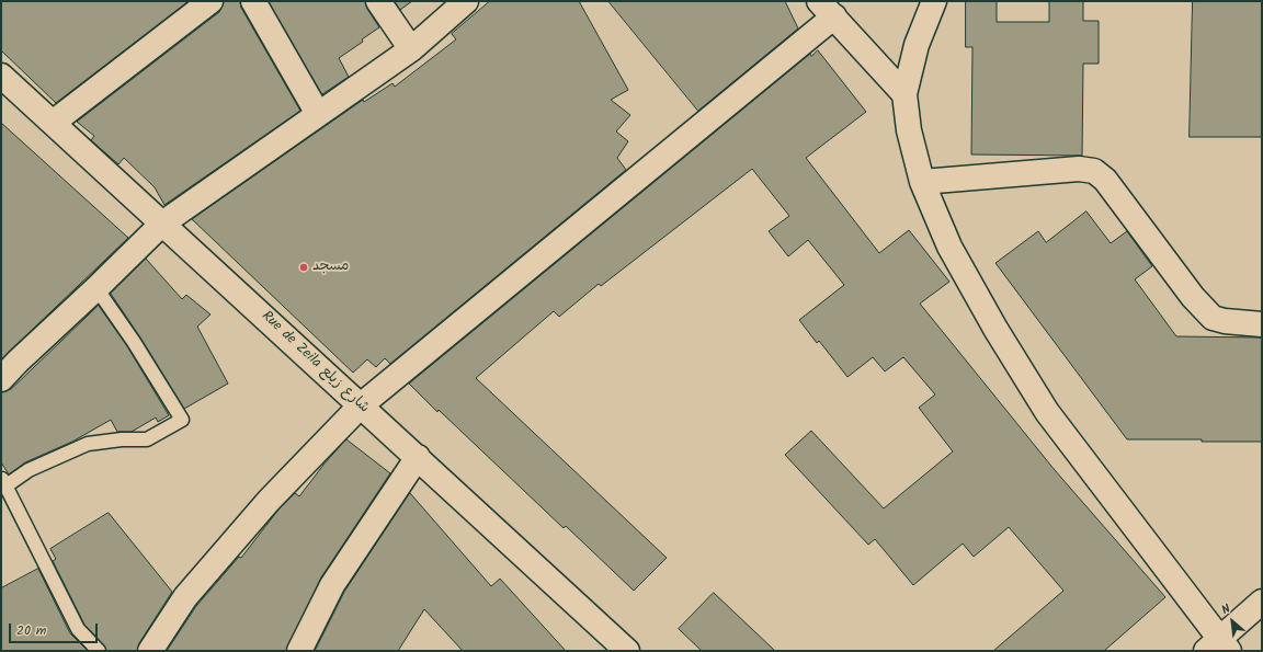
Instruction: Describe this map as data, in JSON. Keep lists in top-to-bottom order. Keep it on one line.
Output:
{"streets":{"street":["Rue de Zeila شارع زيلع"]},"places":["مسجد"],"scale_bar":"20 m","north":"top left"}
